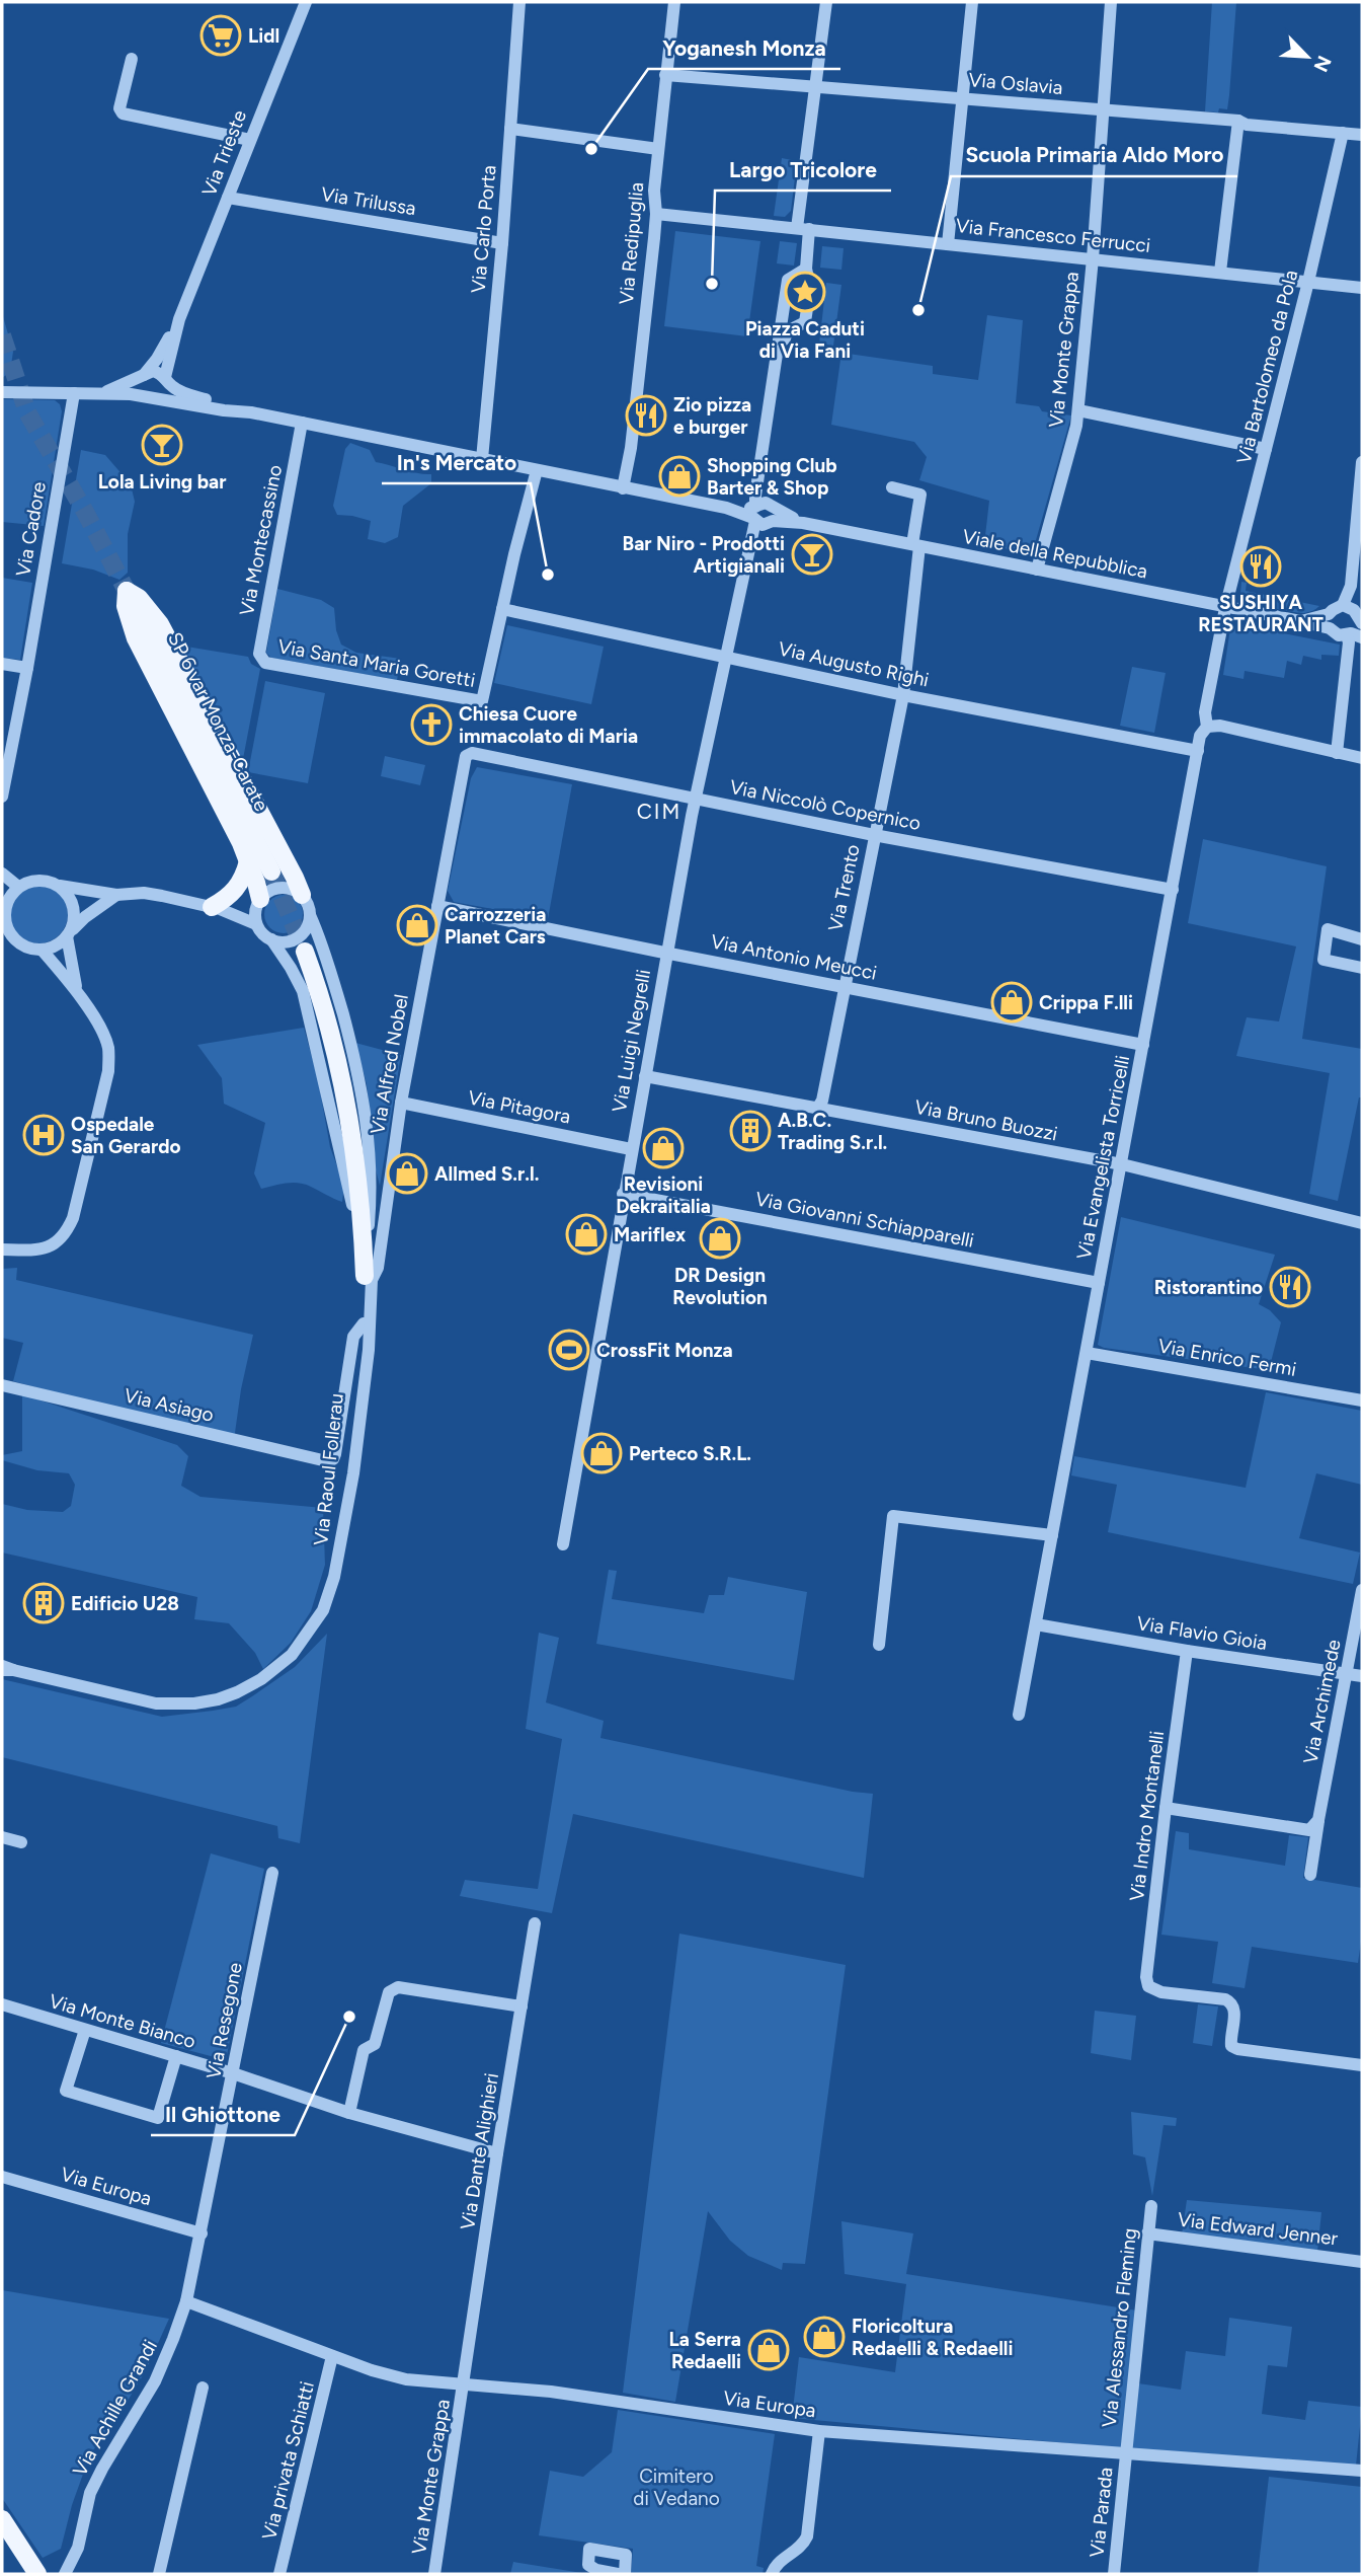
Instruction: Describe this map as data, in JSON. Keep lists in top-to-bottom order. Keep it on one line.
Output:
{"streets":{"main road":["SP 6 var Monza-Carate"],"street":["Via Oslavia","Via Trieste","Via Trilussa","Via Carlo Porta","Via Francesco Ferrucci","Via Redipuglia","Via Monte Grappa","Via Bartolomeo da Pola","Via Cadore","Via Montecassino","Viale della Repubblica","Via Santa Maria Goretti","Via Augusto Righi","Via Niccolò Copernico","Via Trento","Via Antonio Meucci","Via Luigi Negrelli","Via Alfred Nobel","Via Pitagora","Via Bruno Buozzi","Via Evangelista Torricelli","Via Giovanni Schiapparelli","Via Enrico Fermi","Via Asiago","Via Raoul Follerau","Via Flavio Gioia","Via Archimede","Via Indro Montanelli","Via Monte Bianco","Via Resegone","Via Dante Alighieri","Via Europa","Via Edward Jenner","Via Alessandro Fleming","Via Achille Grandi","Via privata Schiatti","Via Parada"]},"crossings":[["Via Oslavia","Via Redipuglia"],["Via Oslavia","Via Monte Grappa"],["Via Oslavia","Via Bartolomeo da Pola"],["Via Trieste","Via Trilussa"],["Via Trieste","Viale della Repubblica"],["Via Trilussa","Via Carlo Porta"],["Via Carlo Porta","Viale della Repubblica"],["Via Francesco Ferrucci","Via Redipuglia"],["Via Francesco Ferrucci","Via Monte Grappa"],["Via Francesco Ferrucci","Via Bartolomeo da Pola"],["Via Redipuglia","Viale della Repubblica"],["Via Monte Grappa","Viale della Repubblica"],["Via Monte Grappa","Via Dante Alighieri"],["Via Monte Grappa","Via Europa"],["Via Bartolomeo da Pola","Viale della Repubblica"],["Via Bartolomeo da Pola","Via Evangelista Torricelli"],["Via Cadore","Viale della Repubblica"],["Via Montecassino","Viale della Repubblica"],["Via Montecassino","Via Santa Maria Goretti"],["Viale della Repubblica","Via Trento"],["Viale della Repubblica","Via Luigi Negrelli"],["Viale della Repubblica","Via Evangelista Torricelli"],["Via Santa Maria Goretti","Via Augusto Righi"],["Via Augusto Righi","Via Trento"],["Via Augusto Righi","Via Luigi Negrelli"],["Via Augusto Righi","Via Evangelista Torricelli"],["Via Niccolò Copernico","Via Trento"],["Via Niccolò Copernico","Via Luigi Negrelli"],["Via Niccolò Copernico","Via Alfred Nobel"],["Via Niccolò Copernico","Via Evangelista Torricelli"],["Via Trento","Via Antonio Meucci"],["Via Trento","Via Bruno Buozzi"],["Via Antonio Meucci","Via Luigi Negrelli"],["Via Antonio Meucci","Via Alfred Nobel"],["Via Antonio Meucci","Via Evangelista Torricelli"],["Via Luigi Negrelli","Via Pitagora"],["Via Luigi Negrelli","Via Bruno Buozzi"],["Via Luigi Negrelli","Via Giovanni Schiapparelli"],["Via Alfred Nobel","Via Pitagora"],["Via Alfred Nobel","Via Asiago"],["Via Alfred Nobel","Via Raoul Follerau"],["Via Bruno Buozzi","Via Evangelista Torricelli"],["Via Evangelista Torricelli","Via Giovanni Schiapparelli"],["Via Evangelista Torricelli","Via Enrico Fermi"],["Via Evangelista Torricelli","Via Flavio Gioia"],["Via Flavio Gioia","Via Archimede"],["Via Flavio Gioia","Via Indro Montanelli"],["Via Monte Bianco","Via Resegone"],["Via Monte Bianco","Via Dante Alighieri"],["Via Resegone","Via Europa"],["Via Resegone","Via Achille Grandi"],["Via Dante Alighieri","Via Europa"],["Via Europa","Via Alessandro Fleming"],["Via Europa","Via Achille Grandi"],["Via Europa","Via privata Schiatti"],["Via Europa","Via Parada"],["Via Edward Jenner","Via Alessandro Fleming"],["Via Alessandro Fleming","Via Parada"]],"districts":["CIM"],"parks":["Cimitero di Vedano"],"places":{"supermarket":["Lidl"],"other":["Yoganesh Monza","Largo Tricolore","Scuola Primaria Aldo Moro","In's Mercato","Il Ghiottone"],"place":["Piazza Caduti di Via Fani"],"restaurant":["Zio pizza e burger","SUSHIYA RESTAURANT","Ristorantino"],"bar":["Lola Living bar","Bar Niro - Prodotti Artigianali"],"shop":["Shopping Club Barter & Shop","Carrozzeria Planet Cars","Crippa F.lli","Revisioni Dekraitalia","Allmed S.r.l.","Mariflex","DR Design Revolution","Perteco S.R.L.","Floricoltura Redaelli & Redaelli","La Serra Redaelli"],"church":["Chiesa Cuore immacolato di Maria"],"building":["A.B.C. Trading S.r.l.","Edificio U28"],"hospital":["Ospedale San Gerardo"],"sports":["CrossFit Monza"]},"north":"bottom right"}
